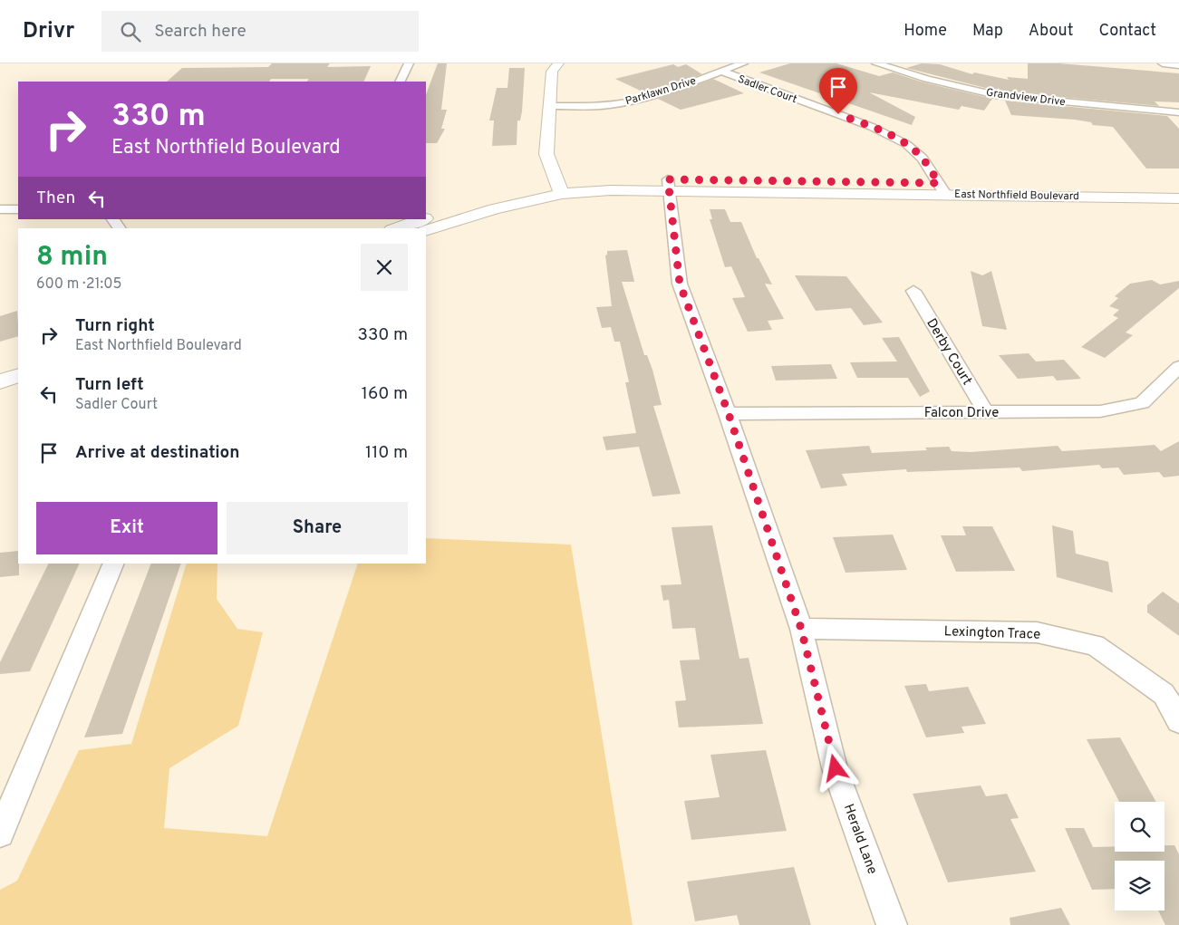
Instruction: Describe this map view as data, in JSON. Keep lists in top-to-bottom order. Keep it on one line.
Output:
{"streets":{"main road":["East Northfield Boulevard"],"street":["Sadler Court","Parklawn Drive","Grandview Drive","Derby Court","Falcon Drive","Lexington Trace","Herald Lane"]},"crossings":[["Sadler Court","Parklawn Drive"],["Sadler Court","East Northfield Boulevard"],["East Northfield Boulevard","Herald Lane"],["Derby Court","Falcon Drive"],["Falcon Drive","Herald Lane"],["Lexington Trace","Herald Lane"]],"page":{"header":"Drivr","search":"Search here","nav":["Home","Map","About","Contact"],"turn":["330 m","East Northfield Boulevard"],"then":"Then","heading":["8 min","600 m · 21:05"],"list":[{"name":"Turn right","note":"East Northfield Boulevard","value":"330 m"},{"name":"Turn left","note":"Sadler Court","value":"160 m"},{"name":"Arrive at destination","value":"110 m"}],"buttons":["Exit","Share"]}}
